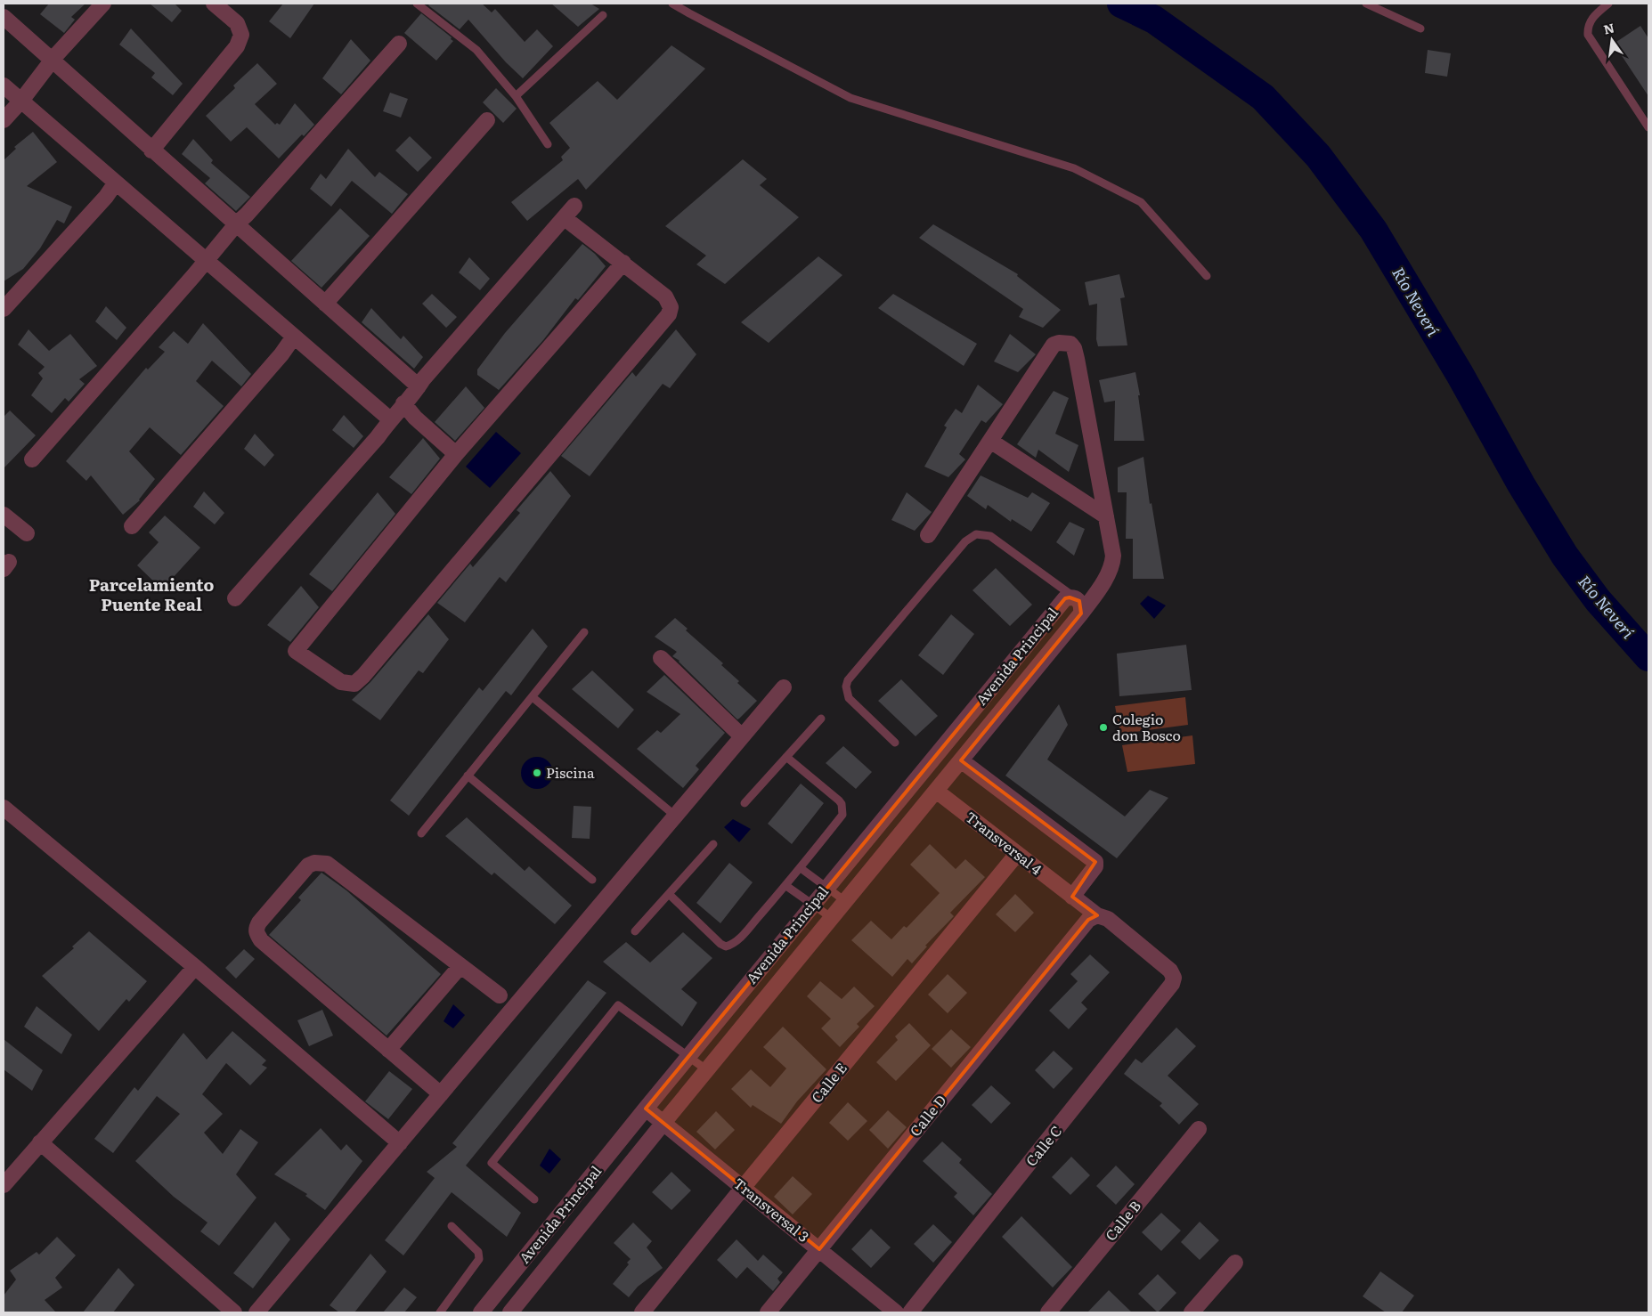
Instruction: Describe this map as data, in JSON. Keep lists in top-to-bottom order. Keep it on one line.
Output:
{"streets":{"street":["Avenida Principal","Transversal 4","Calle E","Calle D","Calle C","Transversal 3","Calle B"]},"crossings":[["Avenida Principal","Transversal 4"],["Avenida Principal","Transversal 3"],["Transversal 4","Calle E"],["Transversal 4","Calle D"],["Transversal 4","Calle C"],["Calle E","Transversal 3"],["Calle D","Transversal 3"]],"districts":["Parcelamiento Puente Real"],"water":["Río Neverí"],"places":["Colegio don Bosco","Piscina"],"north":"top"}
